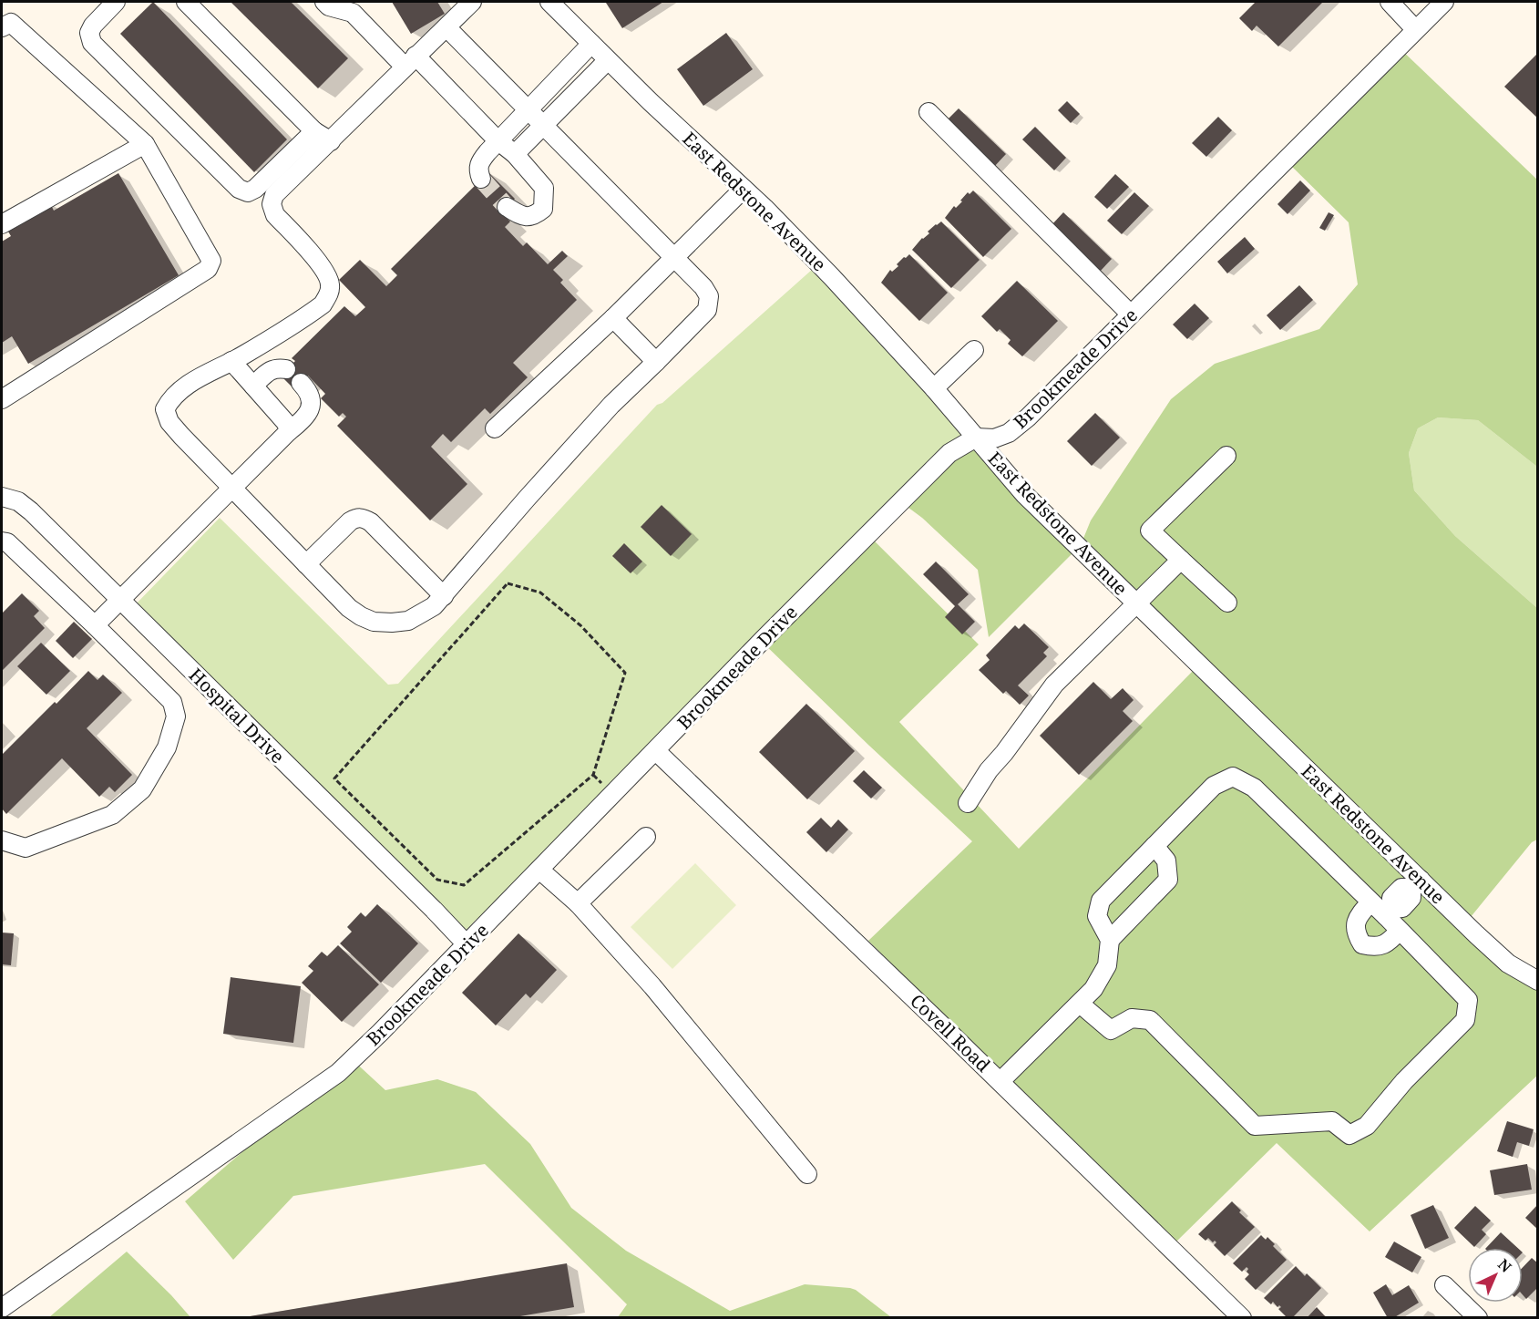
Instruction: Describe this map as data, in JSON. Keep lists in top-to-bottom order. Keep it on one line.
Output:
{"streets":{"street":["East Redstone Avenue","Brookmeade Drive","Hospital Drive","Covell Road"]},"crossings":[["East Redstone Avenue","Brookmeade Drive"],["Brookmeade Drive","Hospital Drive"],["Brookmeade Drive","Covell Road"]],"north":"top right"}
